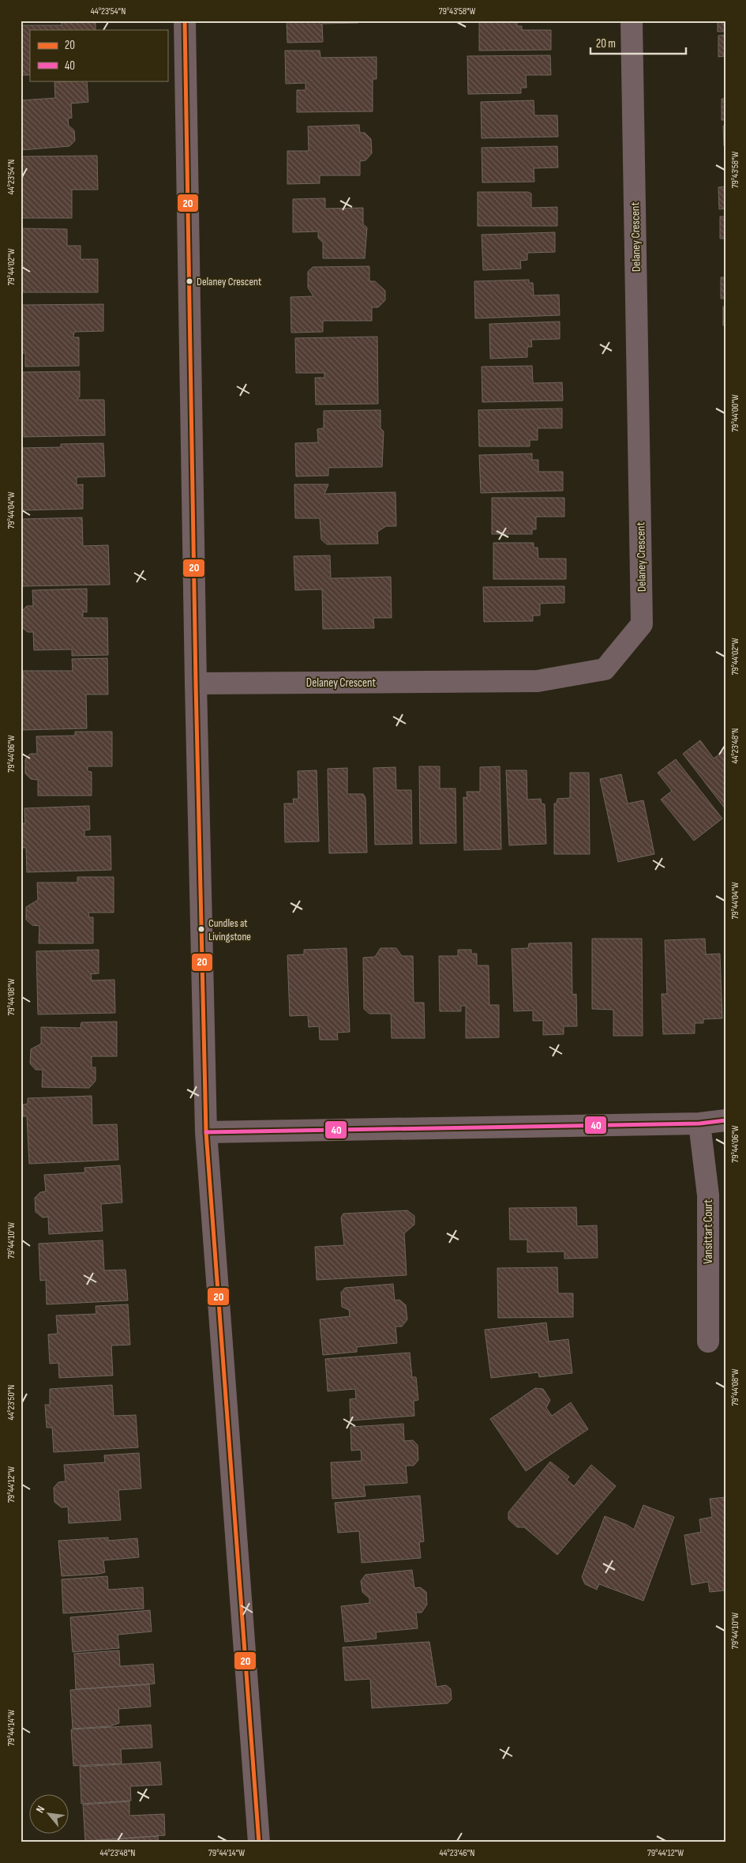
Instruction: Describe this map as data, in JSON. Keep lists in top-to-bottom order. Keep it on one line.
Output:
{"streets":{"street":["Delaney Crescent","Vansittart Court"]},"places":["Delaney Crescent","Cundles at Livingstone"],"lines":["transit line 20","transit line 40"],"legend":["20","40"],"scale_bar":"20 m","north":"top left","coordinates":["44°23'54\"N","79°43'58\"W","79°44'02\"W","79°44'00\"W","79°44'04\"W","44°23'48\"N","79°44'06\"W","79°44'08\"W","79°44'10\"W","44°23'50\"N","79°44'12\"W","79°44'14\"W","44°23'46\"N"]}
